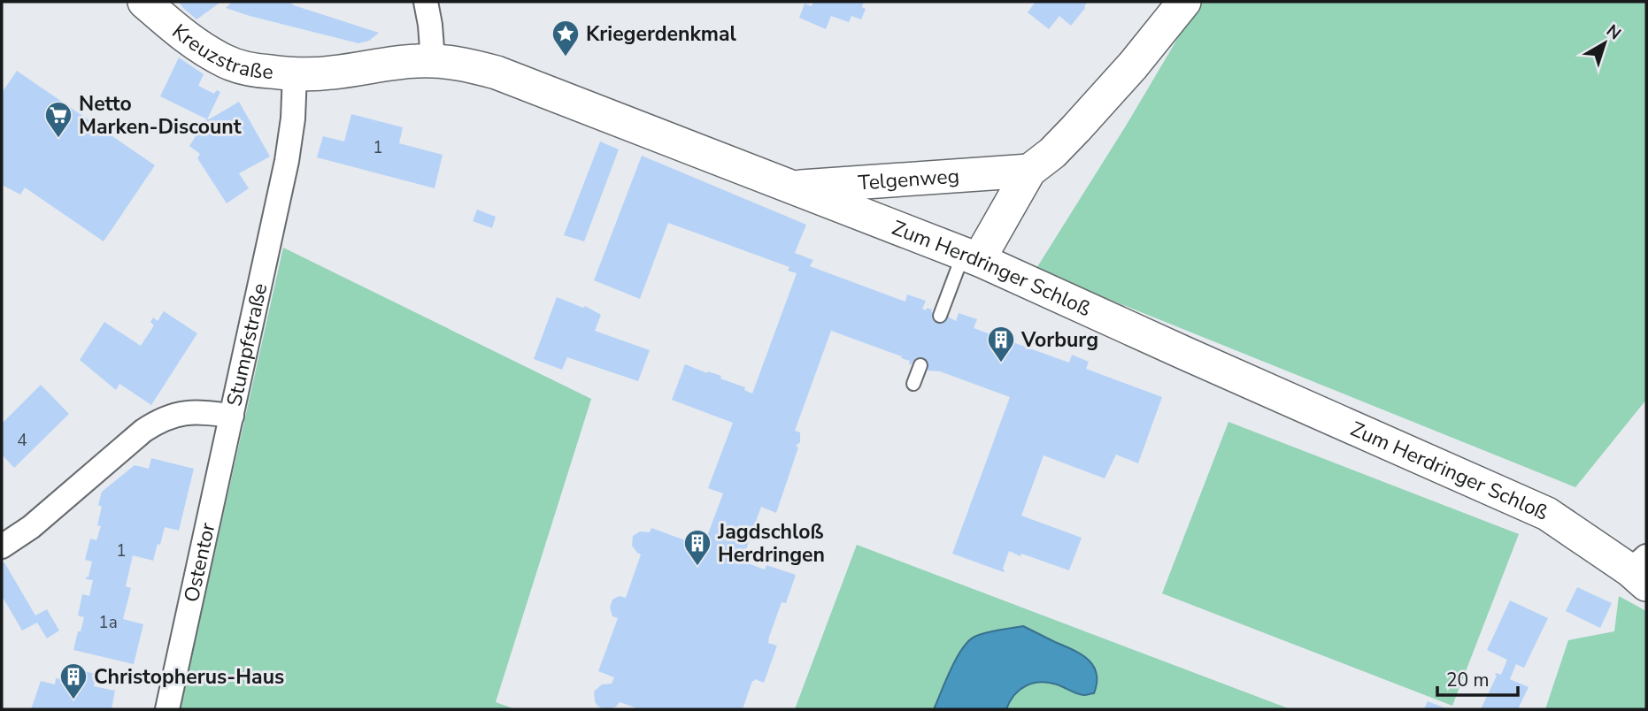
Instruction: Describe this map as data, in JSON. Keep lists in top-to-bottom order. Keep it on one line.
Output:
{"streets":{"main road":["Kreuzstraße","Telgenweg","Zum Herdringer Schloß"],"street":["Stumpfstraße","Ostentor"]},"crossings":[["Kreuzstraße","Zum Herdringer Schloß"],["Kreuzstraße","Stumpfstraße"],["Telgenweg","Zum Herdringer Schloß"],["Zum Herdringer Schloß","Stumpfstraße"],["Stumpfstraße","Ostentor"]],"places":{"place":["Kriegerdenkmal"],"supermarket":["Netto Marken-Discount"],"building":["Vorburg","Jagdschloß Herdringen","Christopherus-Haus"]},"house_numbers":["1","4","1","1a"],"scale_bar":"20 m","north":"top right"}
